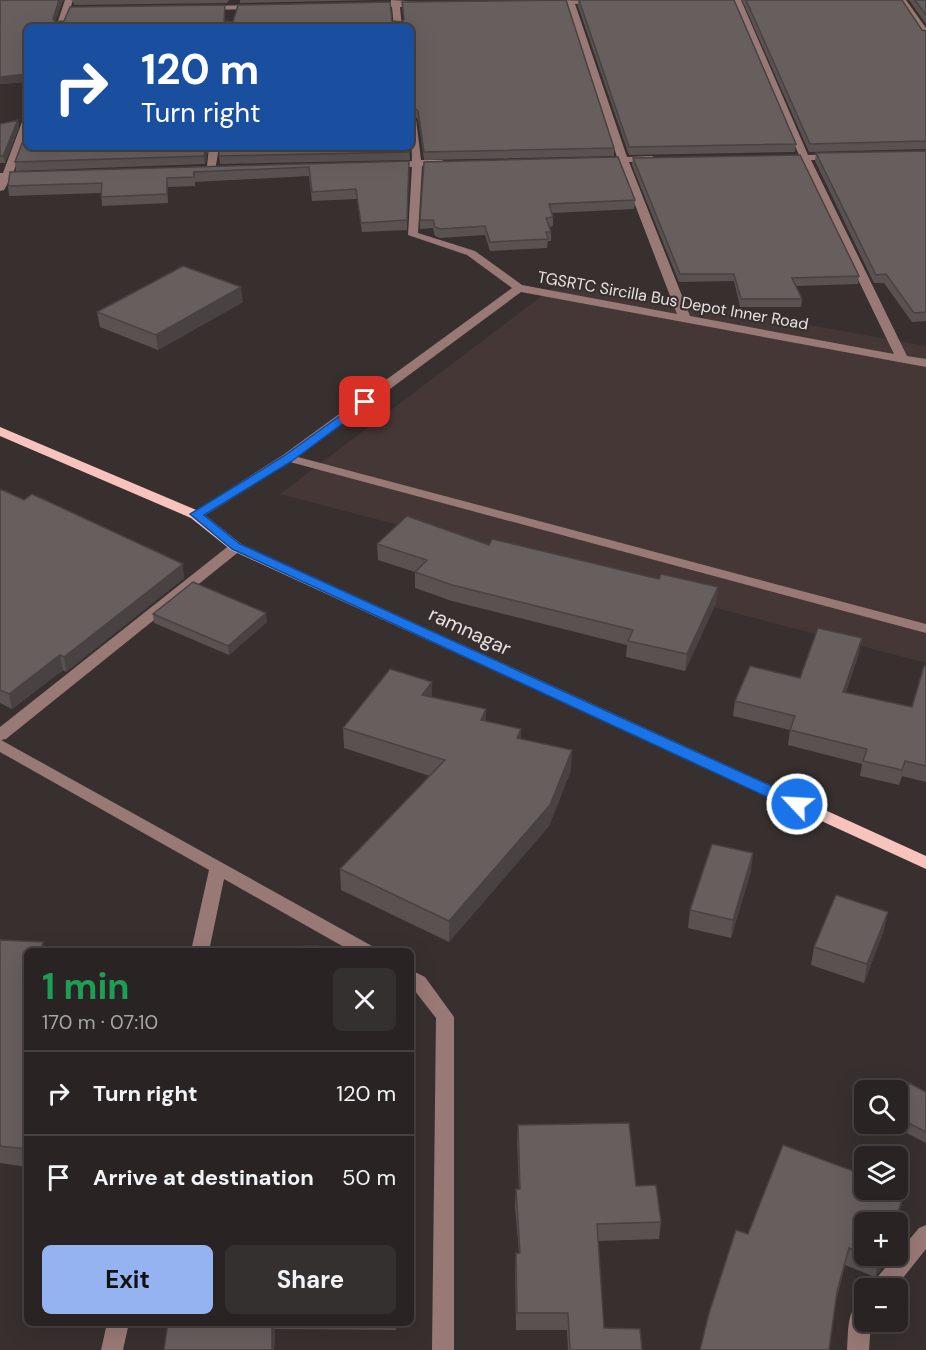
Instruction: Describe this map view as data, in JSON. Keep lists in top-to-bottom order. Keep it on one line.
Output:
{"streets":{"main road":["ramnagar"],"street":["TGSRTC Sircilla Bus Depot Inner Road"]},"crossings":[["TGSRTC Sircilla Bus Depot Inner Road","ramnagar"]],"page":{"turn":["120 m","Turn right"],"heading":["1 min","170 m · 07:10"],"list":[{"name":"Turn right","value":"120 m"},{"name":"Arrive at destination","value":"50 m"}],"map_buttons":["+","−"],"buttons":["Exit","Share"]}}
